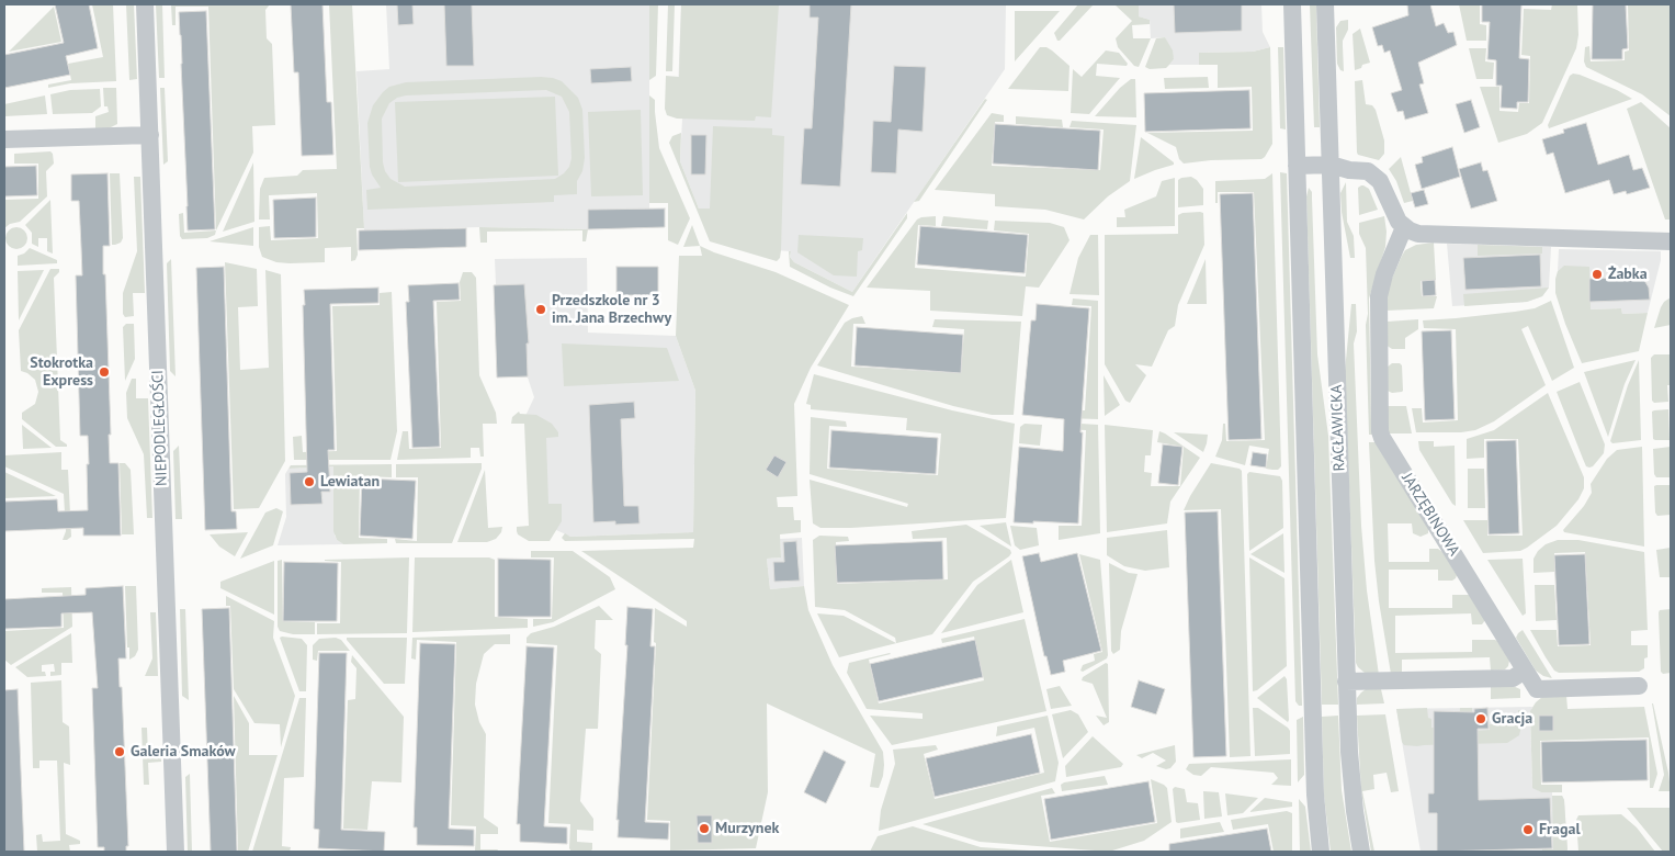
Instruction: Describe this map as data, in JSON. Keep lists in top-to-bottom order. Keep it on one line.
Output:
{"streets":{"street":["NIEPODLEGŁOŚCI","RACŁAWICKA","JARZĘBINOWA"]},"places":["Żabka","Przedszkole nr 3 im. Jana Brzechwy","Stokrotka Express","Lewiatan","Gracja","Galeria Smaków","Murzynek","Fragal"]}
